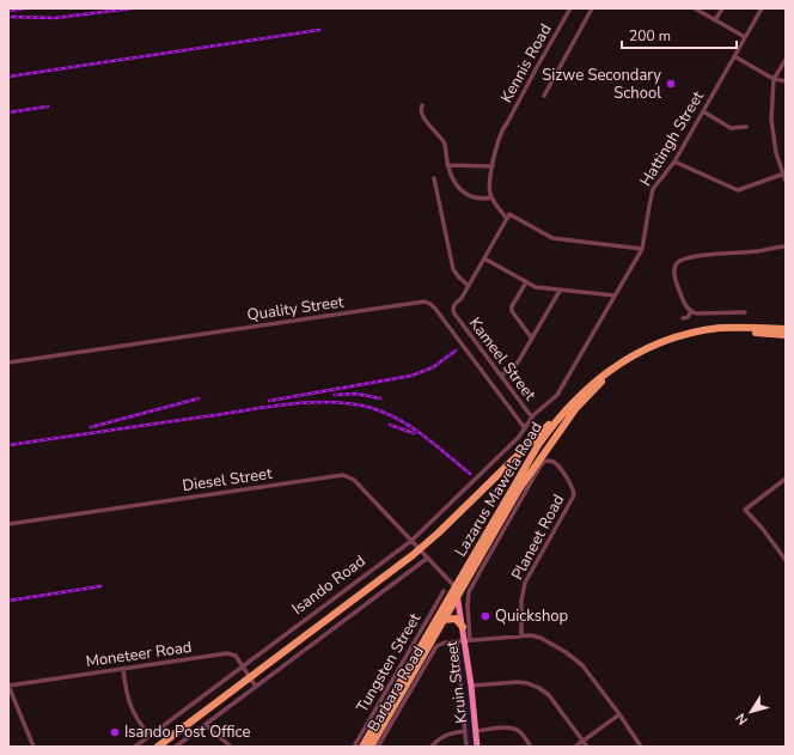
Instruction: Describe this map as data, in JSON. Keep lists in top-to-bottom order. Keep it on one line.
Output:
{"streets":{"main road":["Lazarus Mawela Road","Isando Road","Kruin Street"],"street":["Kennis Road","Hattingh Street","Quality Street","Kameel Street","Diesel Street","Planeet Road","Moneteer Road","Tungsten Street","Barbara Road"]},"crossings":[["Hattingh Street","Quality Street"],["Hattingh Street","Kameel Street"],["Hattingh Street","Isando Road"],["Quality Street","Isando Road"],["Diesel Street","Isando Road"],["Lazarus Mawela Road","Isando Road"],["Lazarus Mawela Road","Kruin Street"],["Planeet Road","Kruin Street"],["Planeet Road","Barbara Road"],["Isando Road","Moneteer Road"],["Kruin Street","Barbara Road"]],"places":["Sizwe Secondary School","Quickshop","Isando Post Office"],"scale_bar":"200 m","north":"bottom left"}
